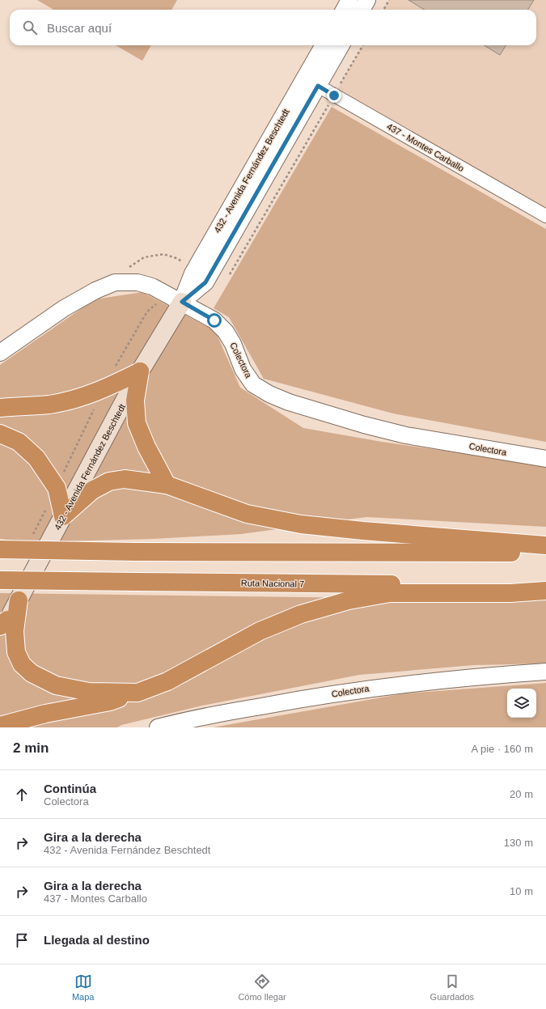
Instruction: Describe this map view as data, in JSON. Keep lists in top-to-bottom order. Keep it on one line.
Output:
{"streets":{"highway":["Ruta Nacional 7"],"main road":["432 - Avenida Fernández Beschtedt"],"street":["437 - Montes Carballo","Colectora"]},"crossings":[["437 - Montes Carballo","432 - Avenida Fernández Beschtedt"],["432 - Avenida Fernández Beschtedt","Colectora"]],"page":{"search":"Buscar aquí","heading":["2 min","A pie · 160 m"],"list":[["Continúa","Colectora","20 m"],["Gira a la derecha","432 - Avenida Fernández Beschtedt","130 m"],["Gira a la derecha","437 - Montes Carballo","10 m"],"Llegada al destino"],"nav":["Mapa","Cómo llegar","Guardados"]}}
